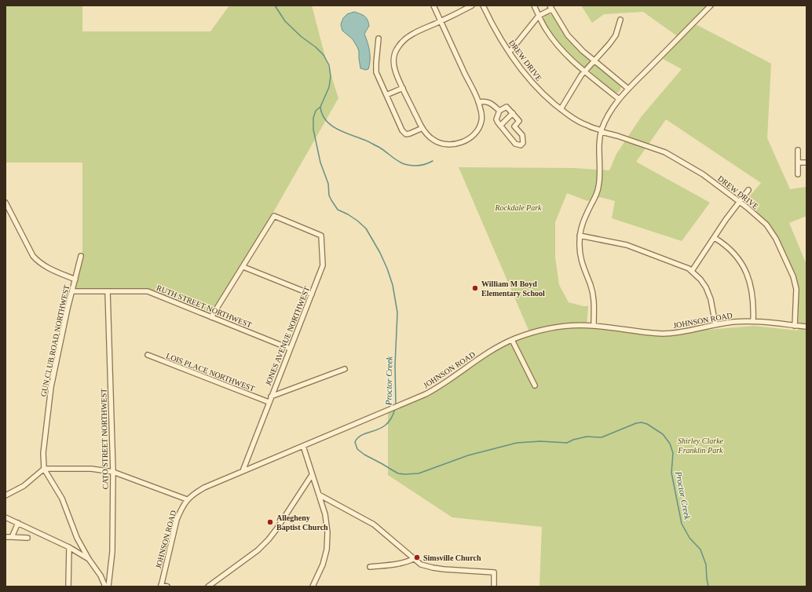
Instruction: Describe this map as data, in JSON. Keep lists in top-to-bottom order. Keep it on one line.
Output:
{"streets":{"street":["DREW DRIVE","RUTH STREET NORTHWEST","JOHNSON ROAD","JONES AVENUE NORTHWEST","GUN CLUB ROAD NORTHWEST","LOIS PLACE NORTHWEST","CATO STREET NORTHWEST"]},"crossings":[["DREW DRIVE","JOHNSON ROAD"],["RUTH STREET NORTHWEST","JONES AVENUE NORTHWEST"],["RUTH STREET NORTHWEST","GUN CLUB ROAD NORTHWEST"],["RUTH STREET NORTHWEST","CATO STREET NORTHWEST"],["JOHNSON ROAD","JONES AVENUE NORTHWEST"],["JONES AVENUE NORTHWEST","LOIS PLACE NORTHWEST"]],"water":["Proctor Creek"],"parks":["Rockdale Park","Shirley Clarke Franklin Park"],"places":["William M Boyd Elementary School","Allegheny Baptist Church","Simsville Church"]}
